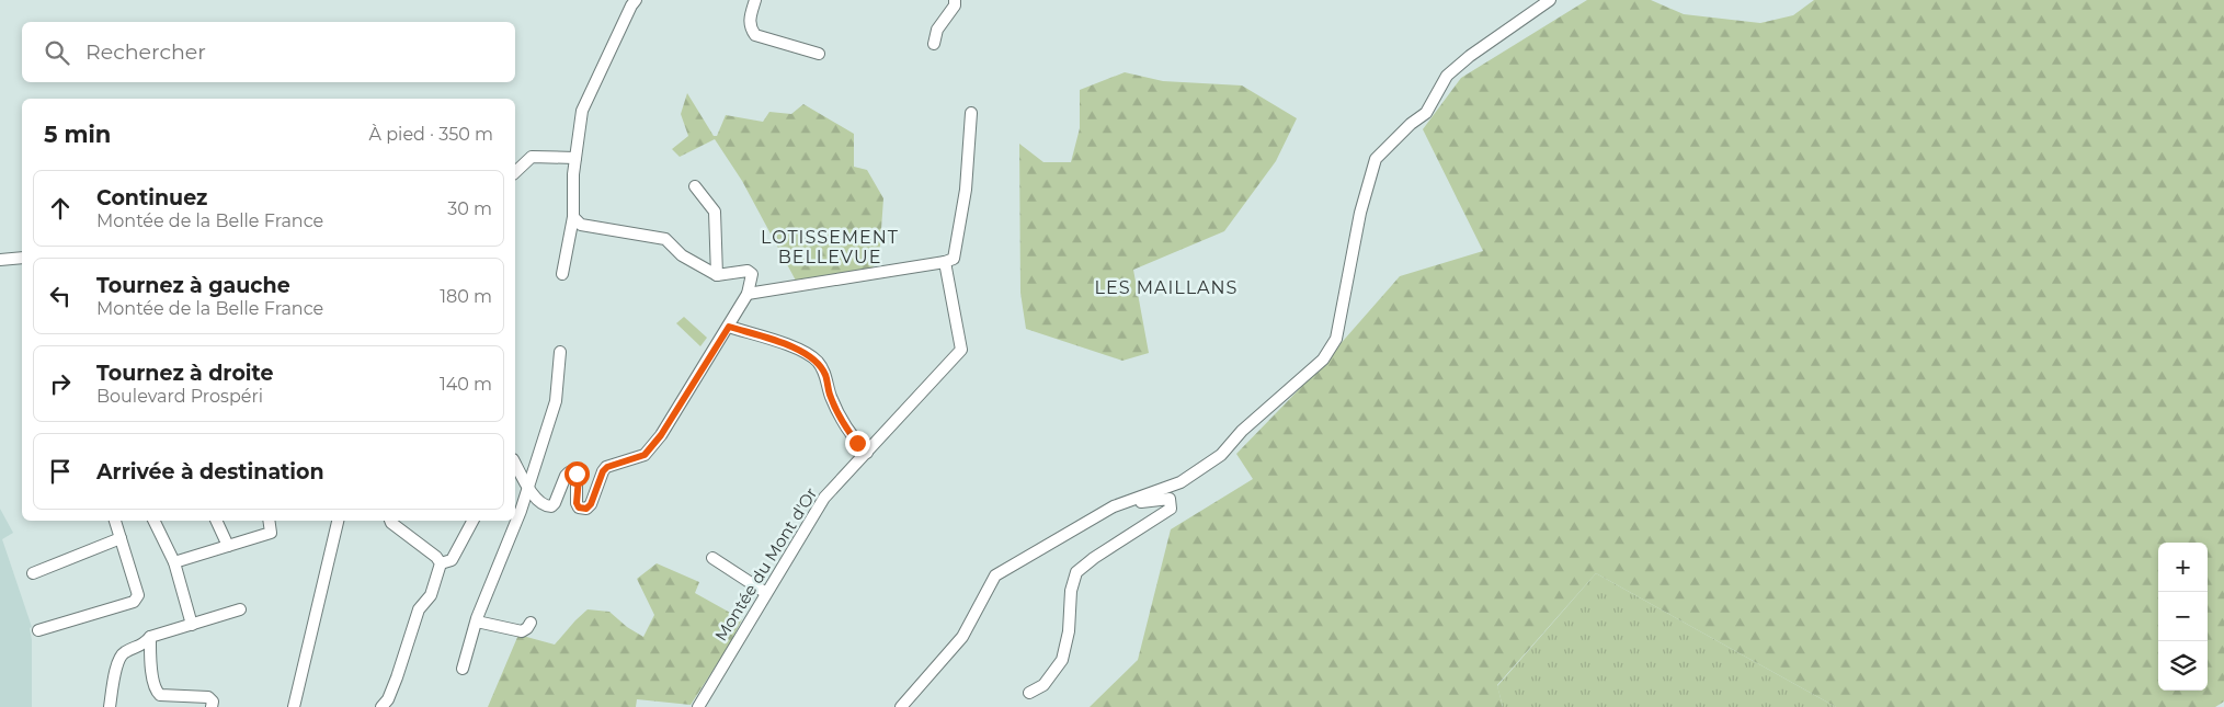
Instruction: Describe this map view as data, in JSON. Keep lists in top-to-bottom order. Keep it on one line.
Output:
{"streets":{"street":["Montée du Mont d'Or"]},"districts":["LOTISSEMENT BELLEVUE","LES MAILLANS"],"page":{"search":"Rechercher","heading":["5 min","À pied · 350 m"],"list":[["Continuez","Montée de la Belle France","30 m"],["Tournez à gauche","Montée de la Belle France","180 m"],["Tournez à droite","Boulevard Prospéri","140 m"],"Arrivée à destination"],"map_buttons":["+","−"]}}
